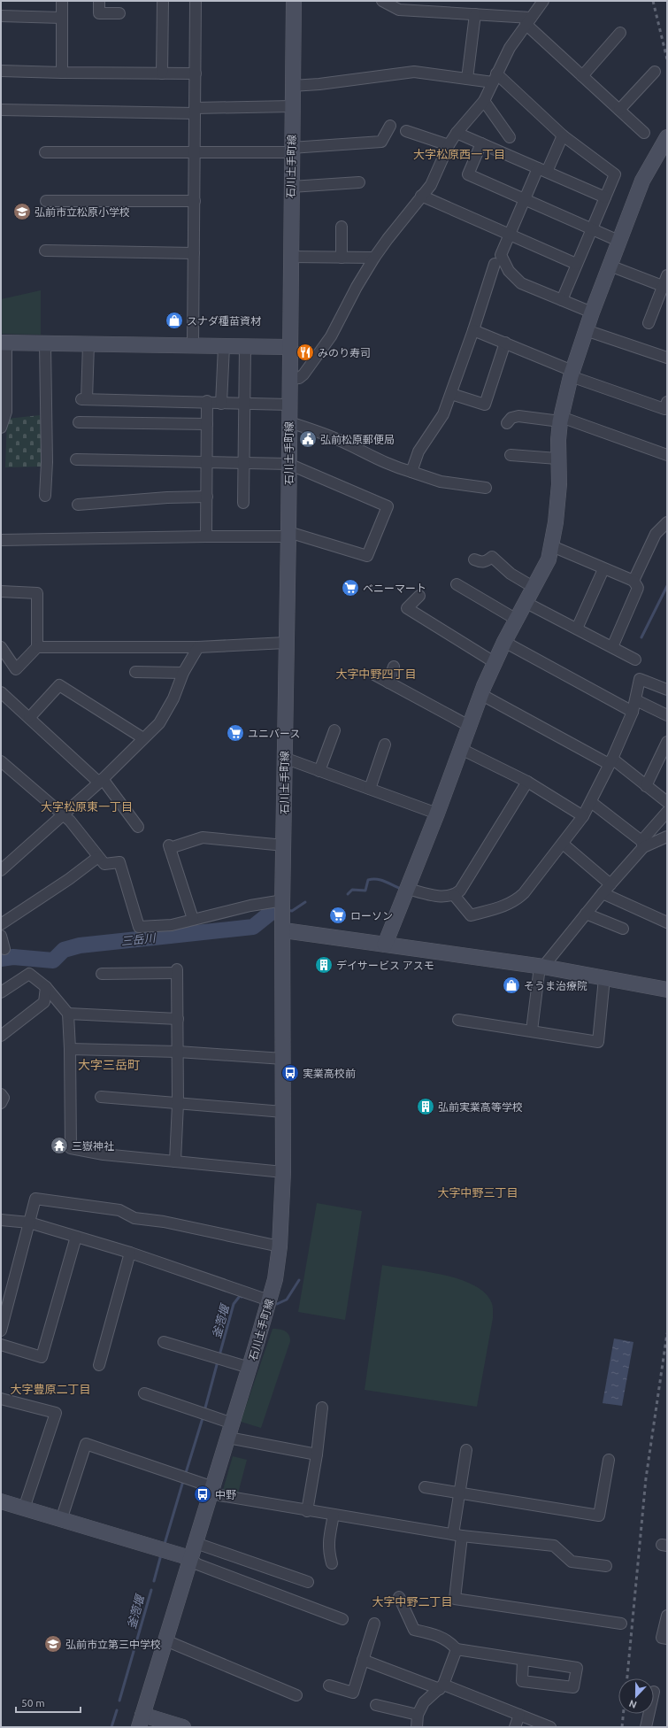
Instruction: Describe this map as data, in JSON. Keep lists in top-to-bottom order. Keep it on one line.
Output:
{"streets":{"street":["石川土手町線"]},"districts":["大字松原西一丁目","大字中野四丁目","大字松原東一丁目","大字三岳町","大字中野三丁目","大字豊原二丁目","大字中野二丁目"],"water":["三岳川","釜萢堰"],"places":{"school or university":["弘前市立松原小学校","弘前市立第三中学校"],"shop":["スナダ種苗資材","そうま治療院"],"restaurant":["みのり寿司"],"public building":["弘前松原郵便局"],"supermarket":["ベニーマート","ユニバース","ローソン"],"building":["デイサービス アスモ","弘前実業高等学校"],"bus stop":["実業高校前","中野"],"temple":["三嶽神社"]},"scale_bar":"50 m","north":"bottom"}
